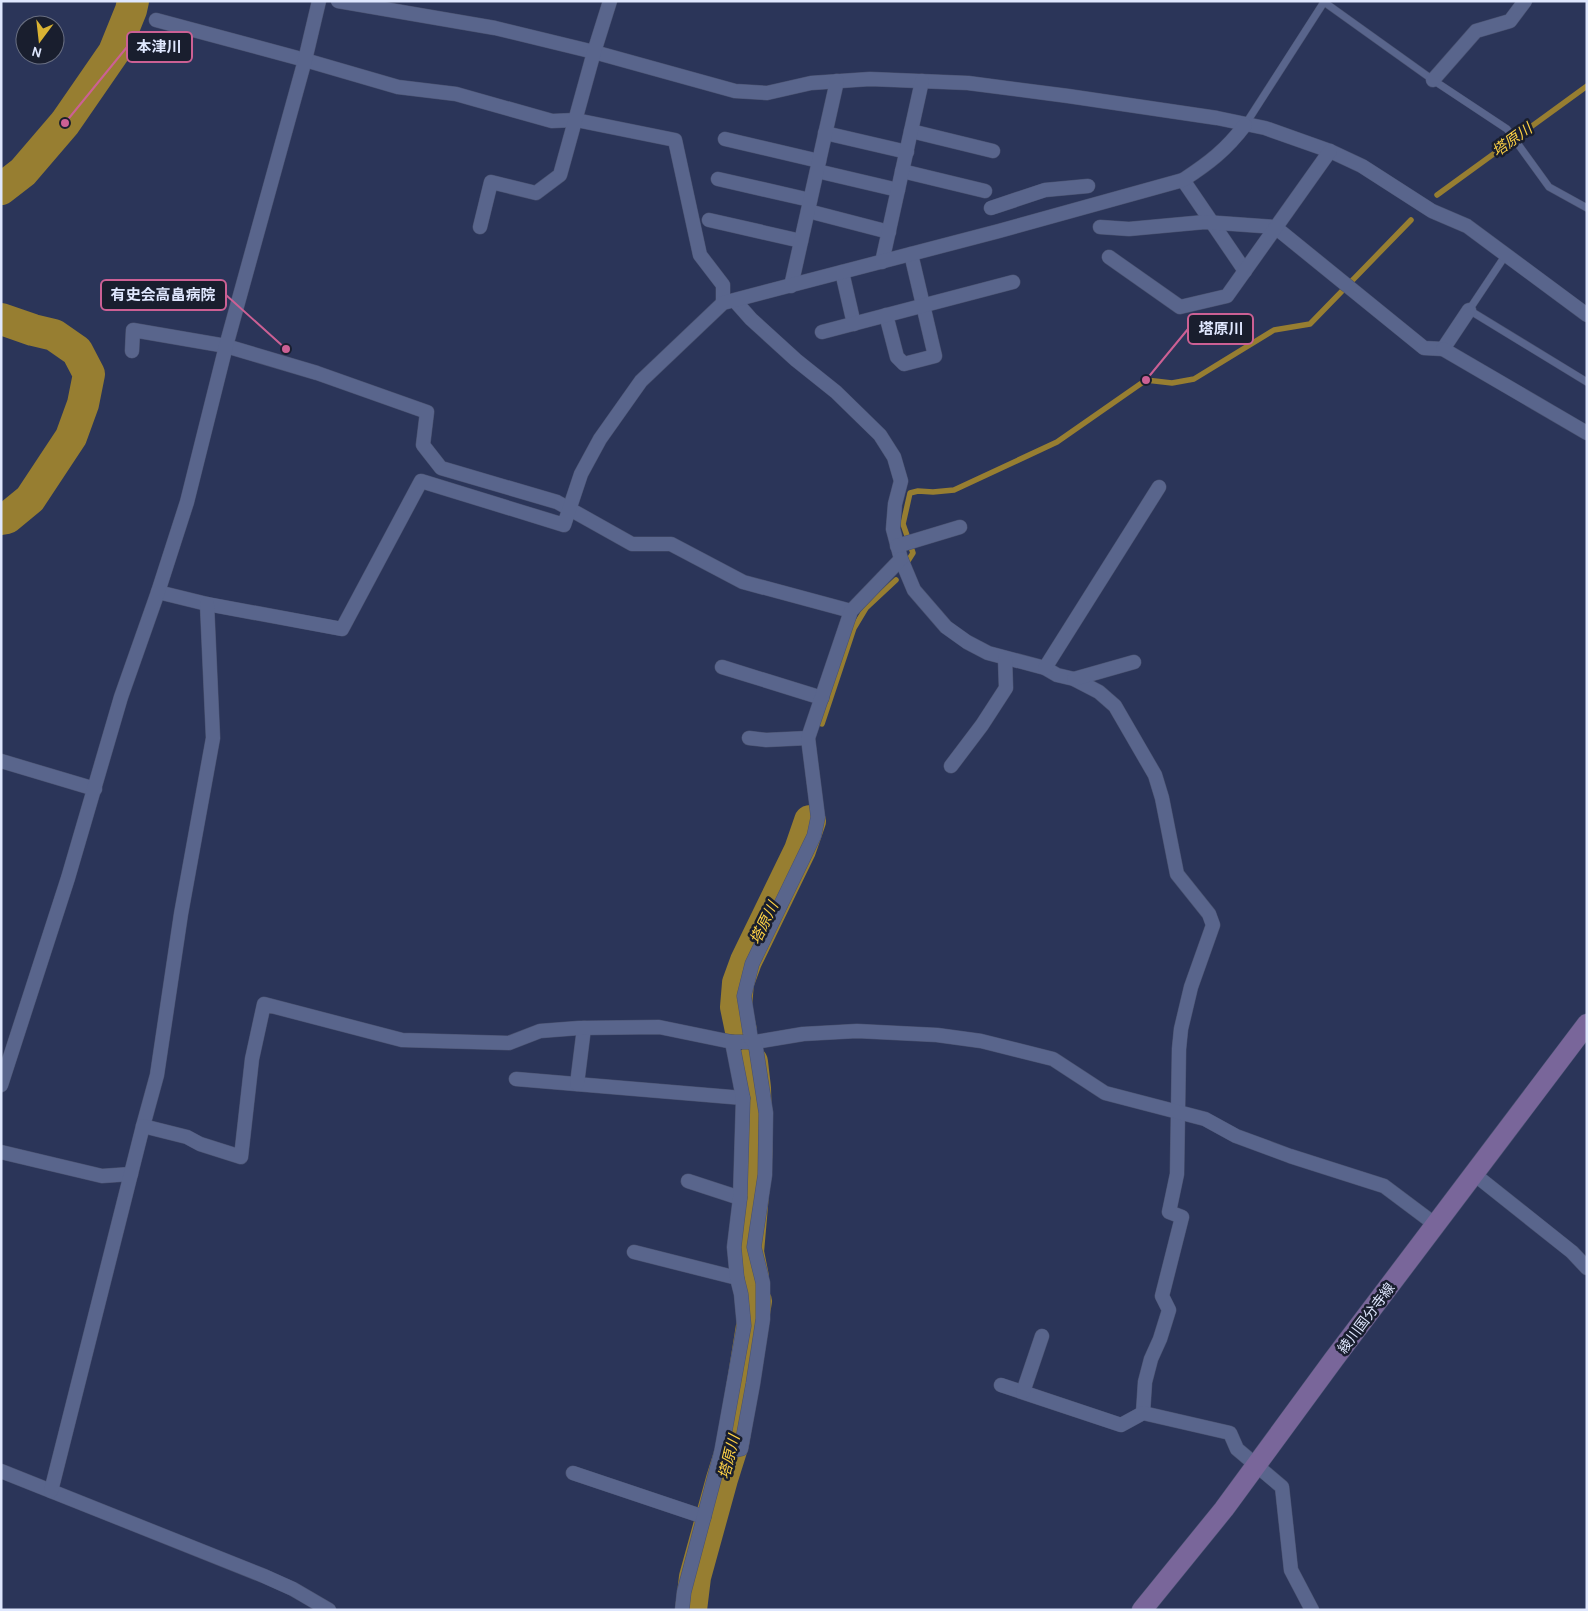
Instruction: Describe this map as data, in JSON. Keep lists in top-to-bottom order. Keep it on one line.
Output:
{"streets":{"main road":["綾川国分寺線"]},"water":["塔原川"],"places":["本津川","有史会高畠病院","塔原川"],"north":"bottom"}
